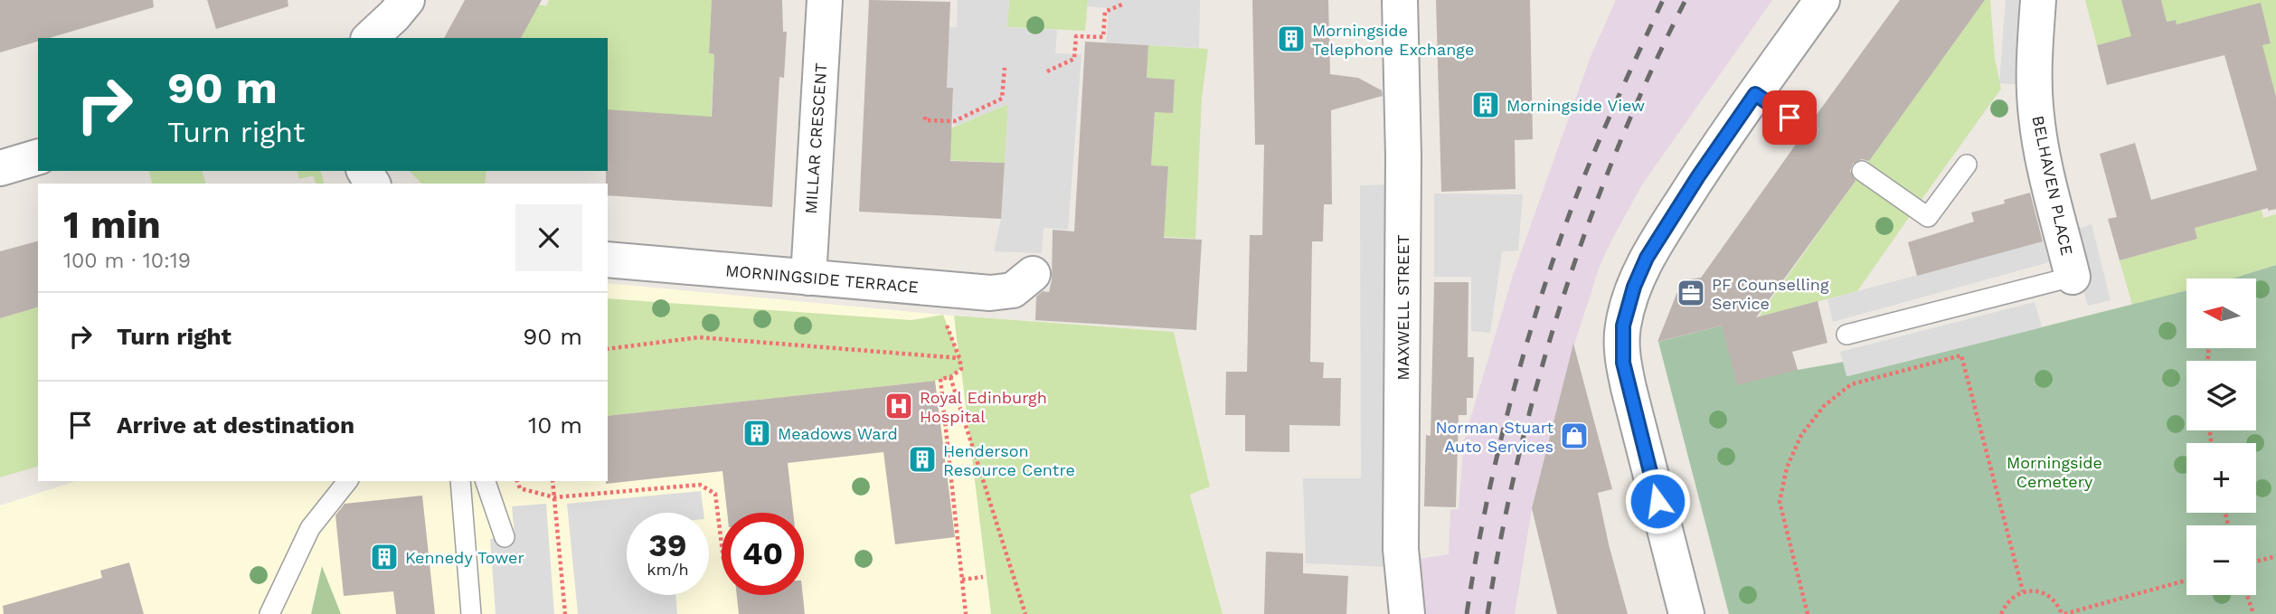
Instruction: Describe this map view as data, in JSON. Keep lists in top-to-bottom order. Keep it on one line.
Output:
{"streets":{"street":["MILLAR CRESCENT","BELHAVEN PLACE","MORNINGSIDE TERRACE","MAXWELL STREET"]},"crossings":[["MILLAR CRESCENT","MORNINGSIDE TERRACE"]],"parks":["Morningside Cemetery"],"places":{"building":["Morningside Telephone Exchange","Morningside View","Meadows Ward","Henderson Resource Centre","Kennedy Tower"],"office":["PF Counselling Service"],"hospital":["Royal Edinburgh Hospital"],"shop":["Norman Stuart Auto Services"]},"north":"left","page":{"turn":["90 m","Turn right"],"heading":["1 min","100 m · 10:19"],"map_buttons":["+","−"],"list":[{"name":"Turn right","value":"90 m"},{"name":"Arrive at destination","value":"10 m"}],"speed":"39 km/h","limit":"40"}}
